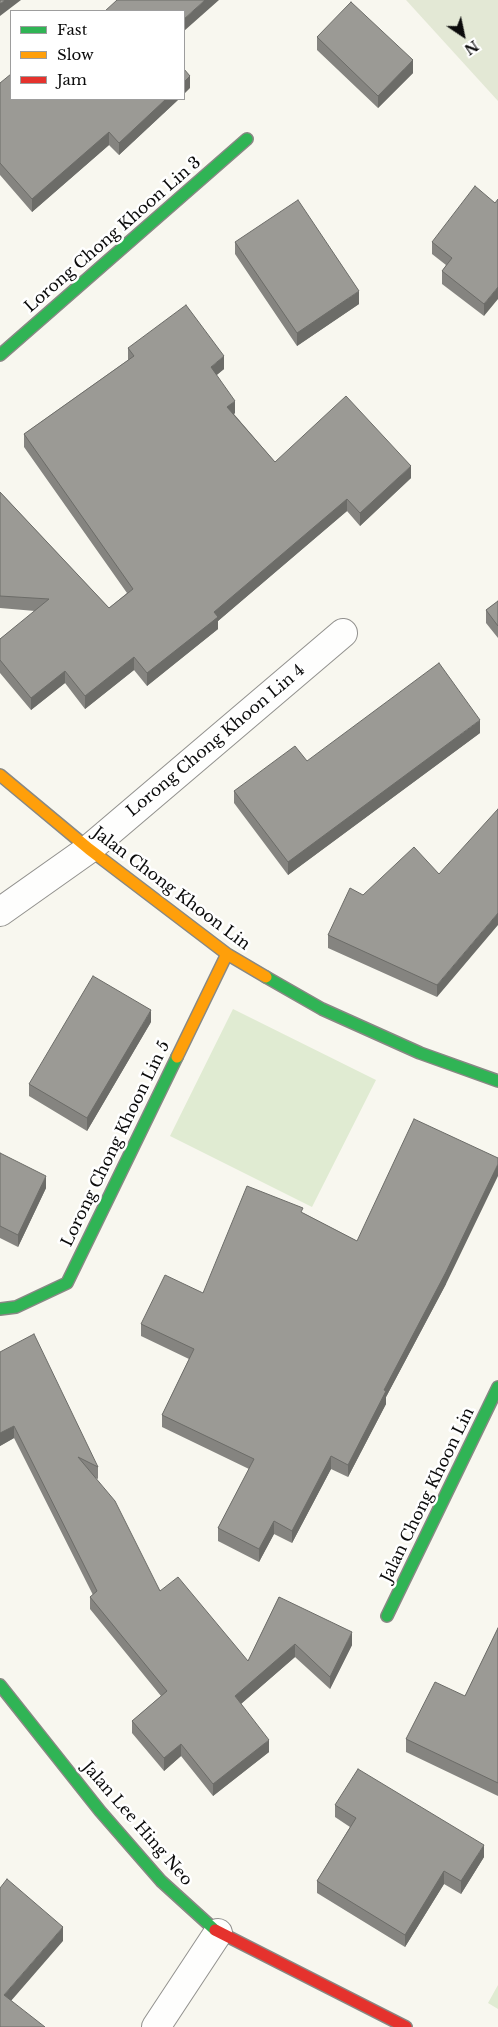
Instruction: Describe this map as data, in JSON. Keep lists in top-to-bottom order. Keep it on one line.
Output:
{"streets":{"street":["Lorong Chong Khoon Lin 3","Lorong Chong Khoon Lin 4","Jalan Chong Khoon Lin","Lorong Chong Khoon Lin 5","Jalan Lee Hing Neo"]},"crossings":[["Lorong Chong Khoon Lin 4","Jalan Chong Khoon Lin"],["Jalan Chong Khoon Lin","Lorong Chong Khoon Lin 5"]],"legend":["Fast","Slow","Jam"],"north":"bottom right"}
